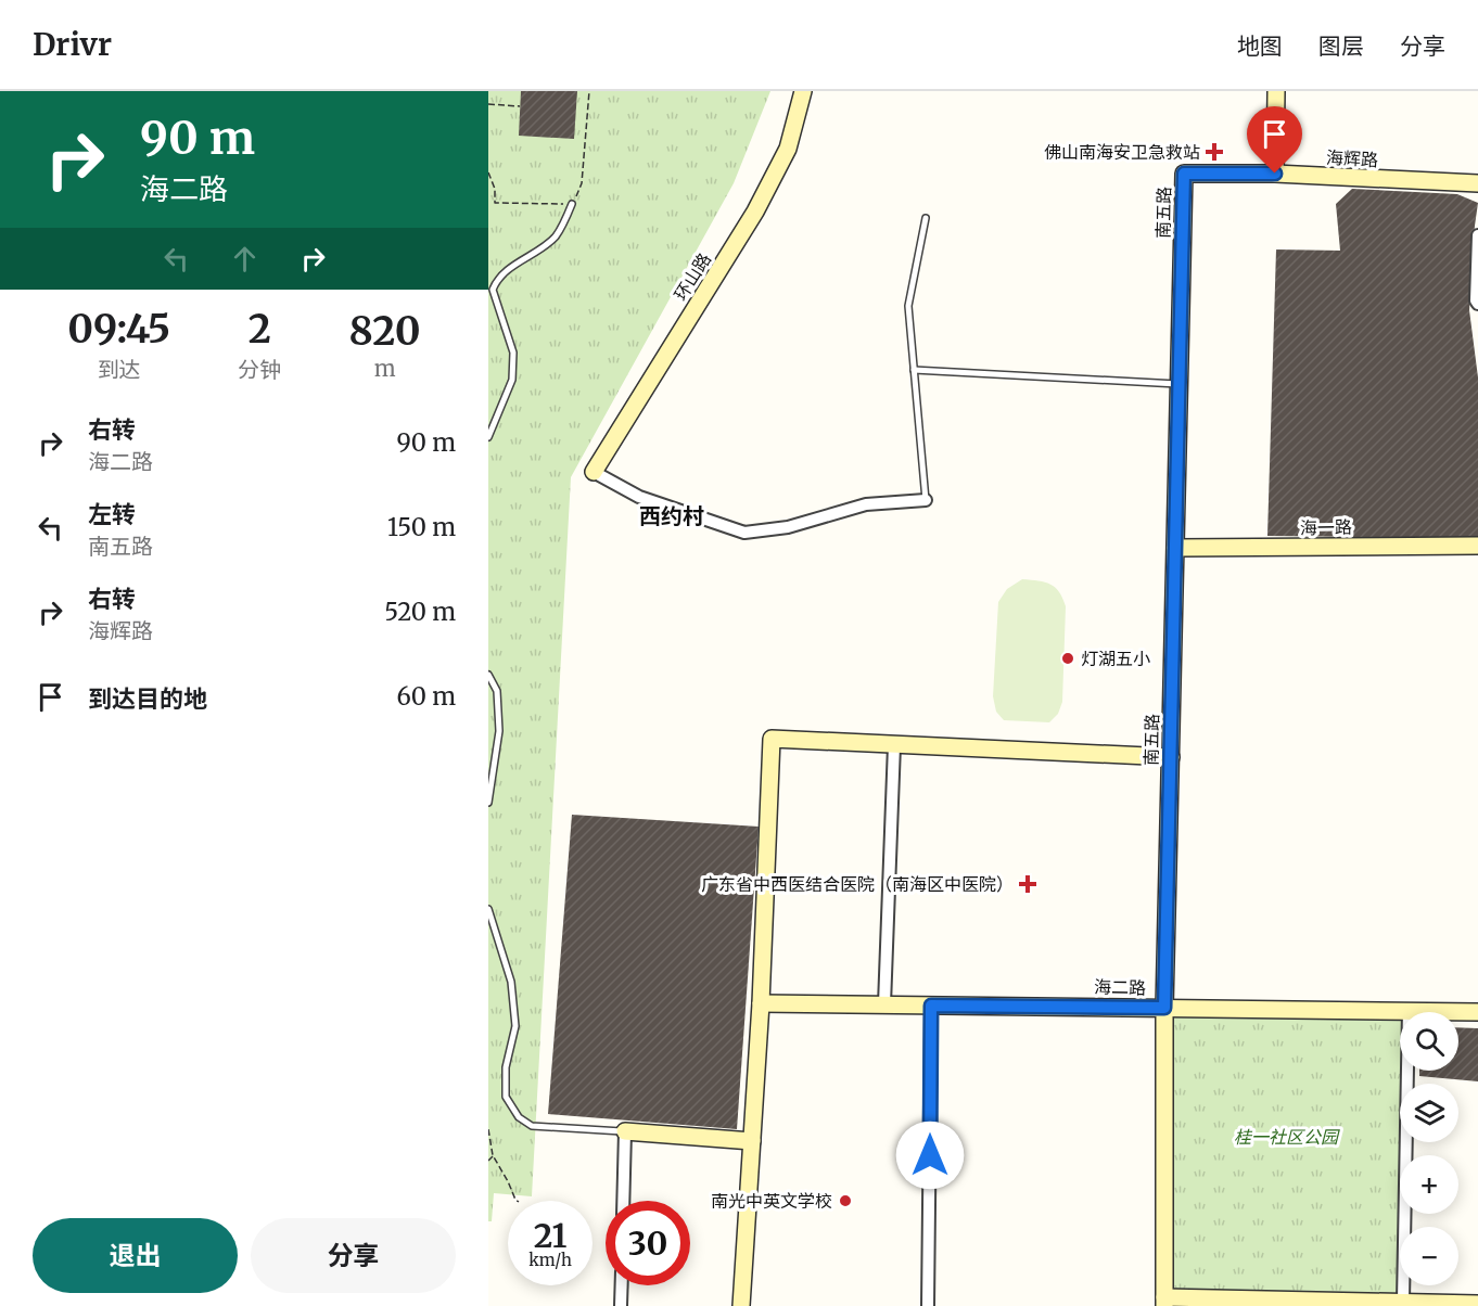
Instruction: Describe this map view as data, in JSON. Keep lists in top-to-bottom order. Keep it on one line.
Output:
{"streets":{"street":["海辉路","南五路","环山路","海一路","海二路"]},"crossings":[["海辉路","南五路"],["南五路","海一路"],["南五路","海二路"]],"districts":["西约村"],"parks":["桂一社区公园"],"places":{"health":["佛山南海安卫急救站","广东省中西医结合医院（南海区中医院）"],"other":["灯湖五小","南光中英文学校"]},"page":{"header":"Drivr","nav":["地图","图层","分享"],"turn":["90 m","海二路"],"eta":["09:45","到达","2","分钟","820","m"],"list":[{"name":"右转","note":"海二路","value":"90 m"},{"name":"左转","note":"南五路","value":"150 m"},{"name":"右转","note":"海辉路","value":"520 m"},{"name":"到达目的地","value":"60 m"}],"map_buttons":["+","−"],"speed":"21 km/h","limit":"30","buttons":["退出","分享"]}}
